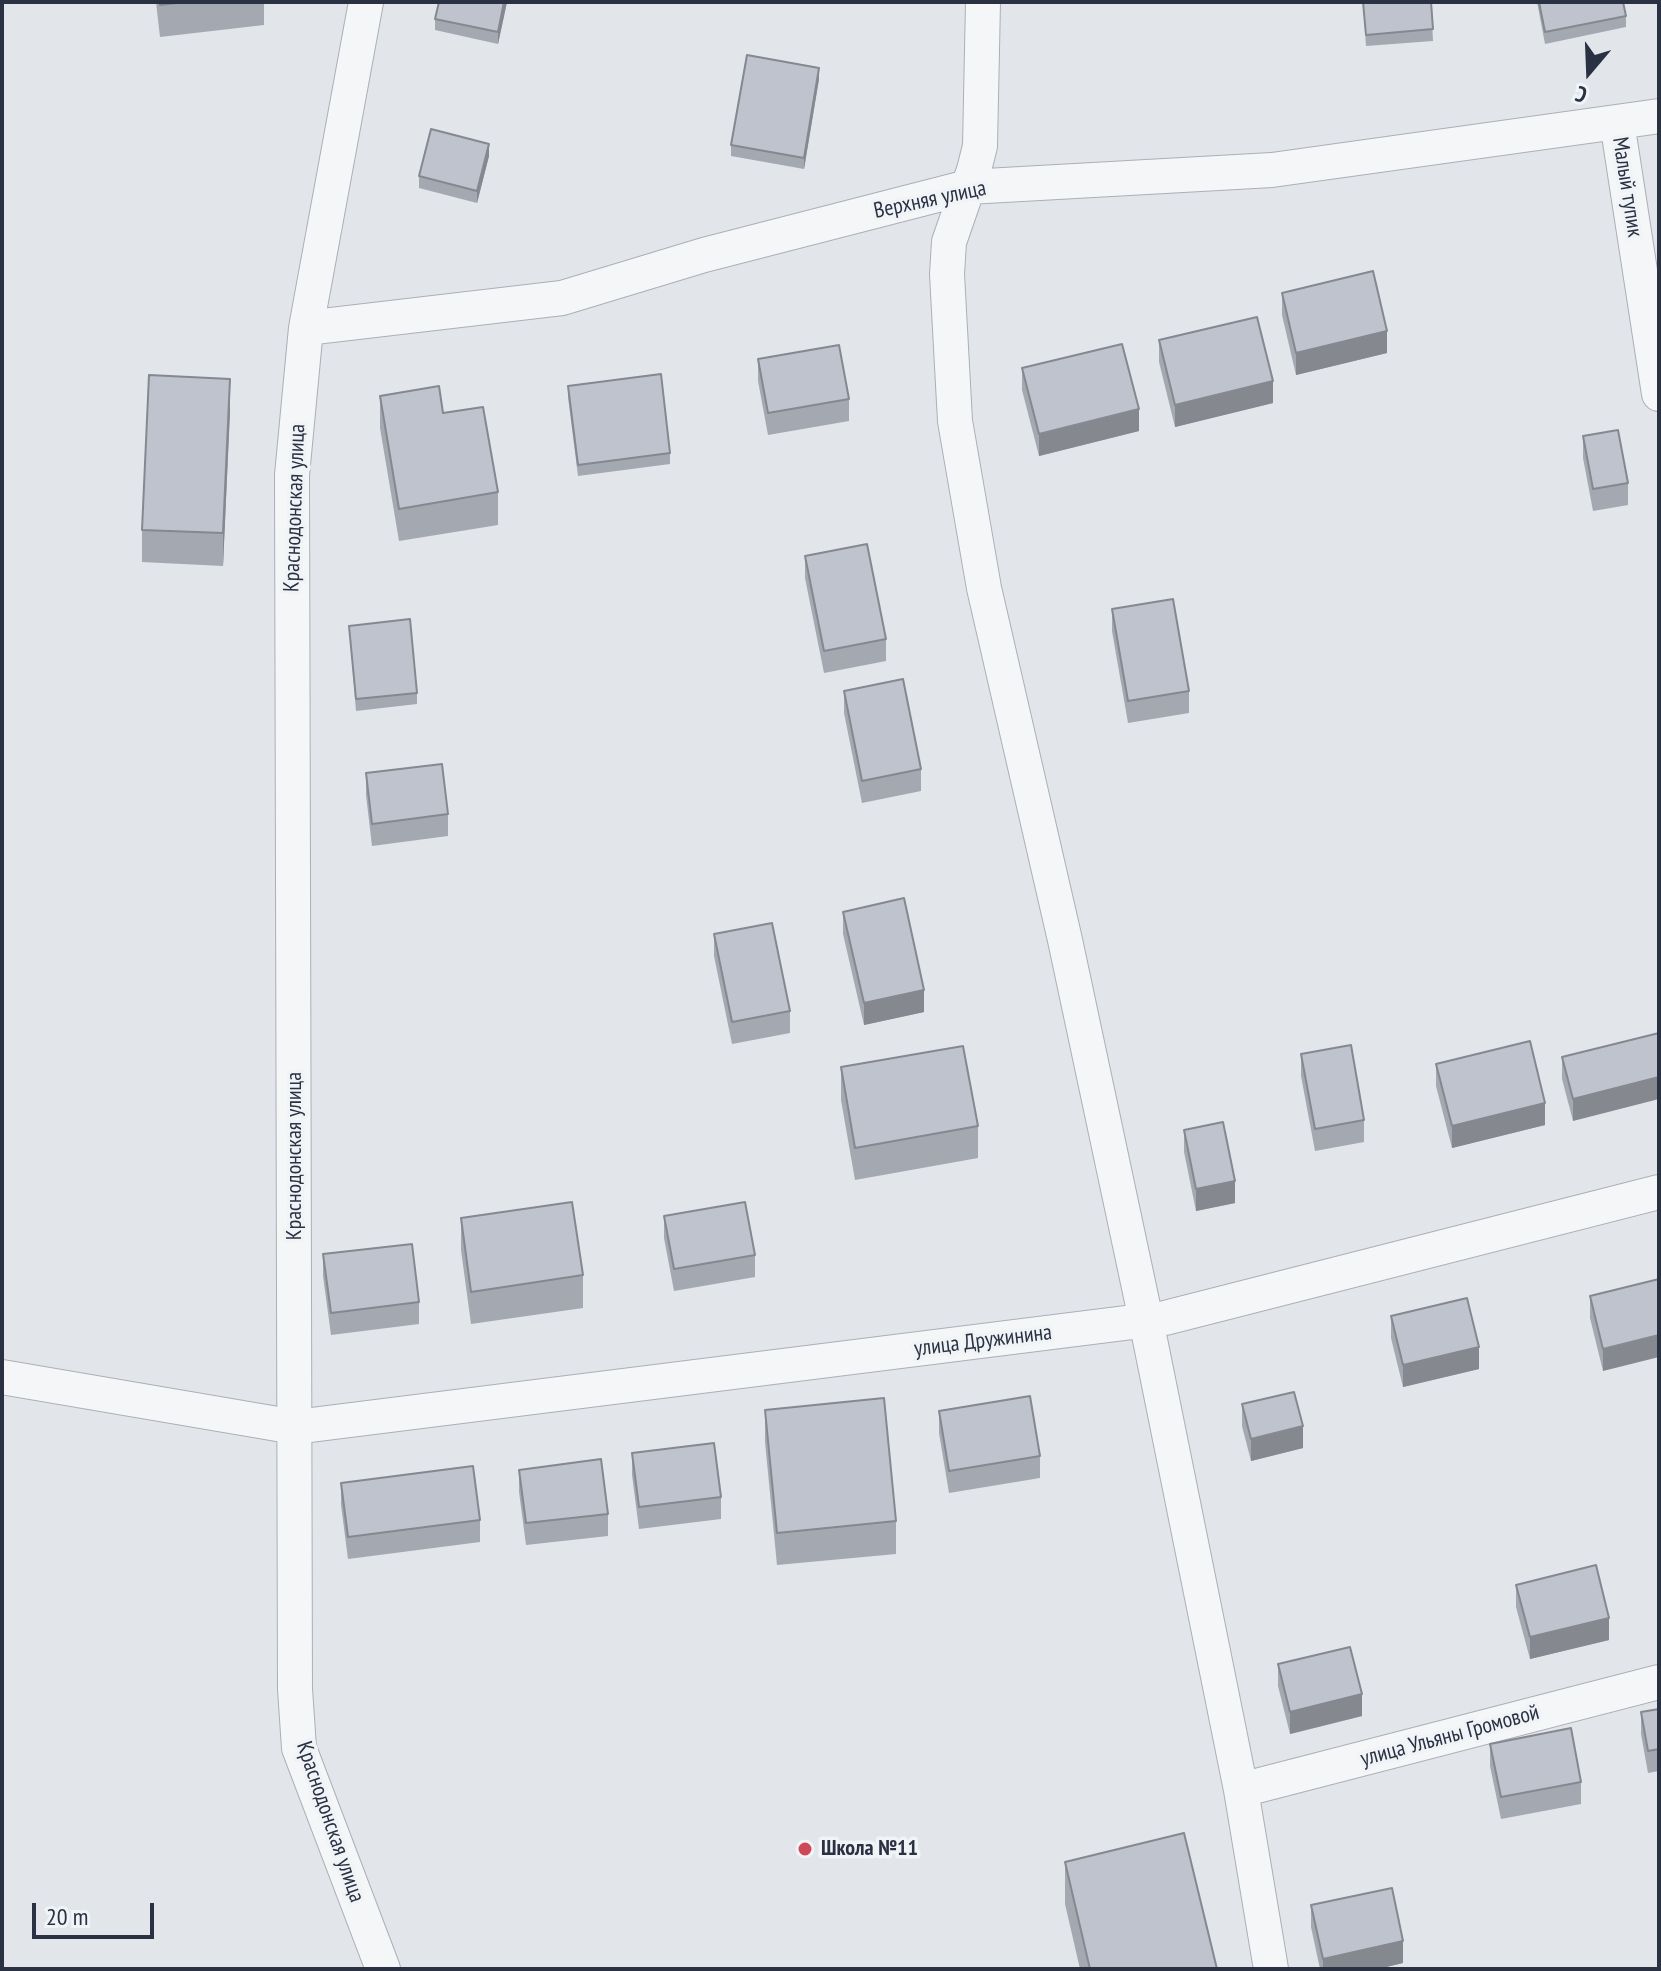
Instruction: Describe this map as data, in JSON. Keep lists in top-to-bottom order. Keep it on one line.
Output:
{"streets":{"street":["Малый тупик","Верхняя улица","Краснодонская улица","улица Дружинина","улица Ульяны Громовой"]},"crossings":[["Малый тупик","Верхняя улица"],["Верхняя улица","Краснодонская улица"],["Краснодонская улица","улица Дружинина"]],"places":["Школа №11"],"scale_bar":"20 m","north":"bottom"}
